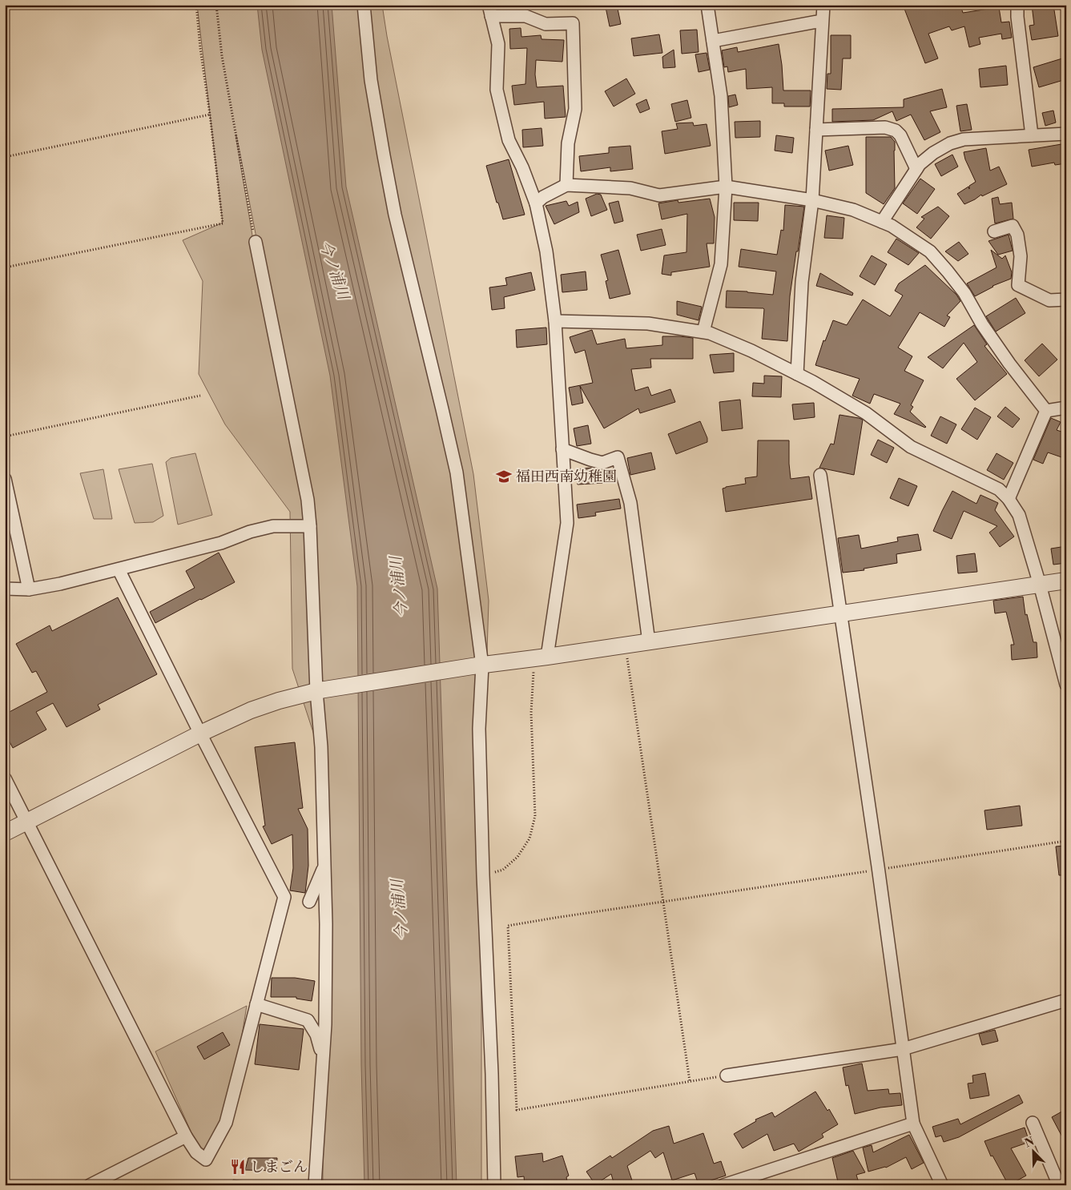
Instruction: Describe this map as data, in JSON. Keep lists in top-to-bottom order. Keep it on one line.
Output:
{"water":["今ノ浦川"],"places":{"school or university":["福田西南幼稚園"],"restaurant":["しまごん"]},"north":"top left"}
